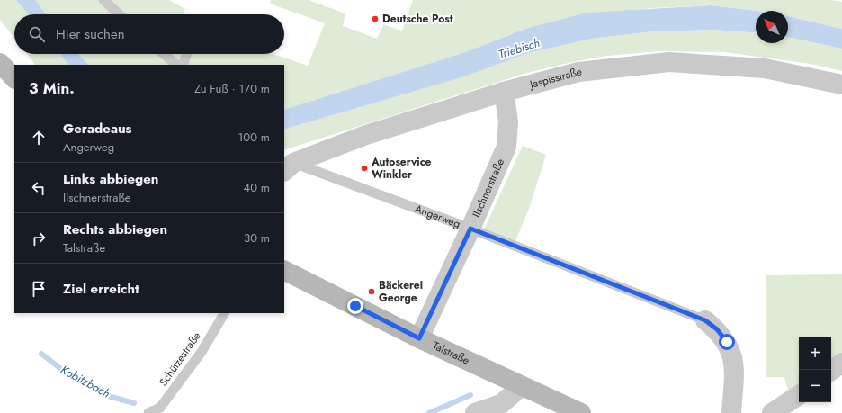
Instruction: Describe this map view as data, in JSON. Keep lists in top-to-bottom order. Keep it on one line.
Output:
{"streets":{"main road":["Talstraße"],"street":["Jaspisstraße","Ilschnerstraße","Angerweg"],"lane":["Schützestraße"]},"crossings":[["Jaspisstraße","Ilschnerstraße"],["Jaspisstraße","Angerweg"],["Ilschnerstraße","Angerweg"],["Ilschnerstraße","Talstraße"]],"water":["Triebisch","Kobitzbach"],"places":["Deutsche Post","Autoservice Winkler","Bäckerei George"],"north":"top left","page":{"search":"Hier suchen","heading":["3 Min.","Zu Fuß · 170 m"],"list":[["Geradeaus","Angerweg","100 m"],["Links abbiegen","Ilschnerstraße","40 m"],["Rechts abbiegen","Talstraße","30 m"],"Ziel erreicht"],"map_buttons":["+","−"]}}
